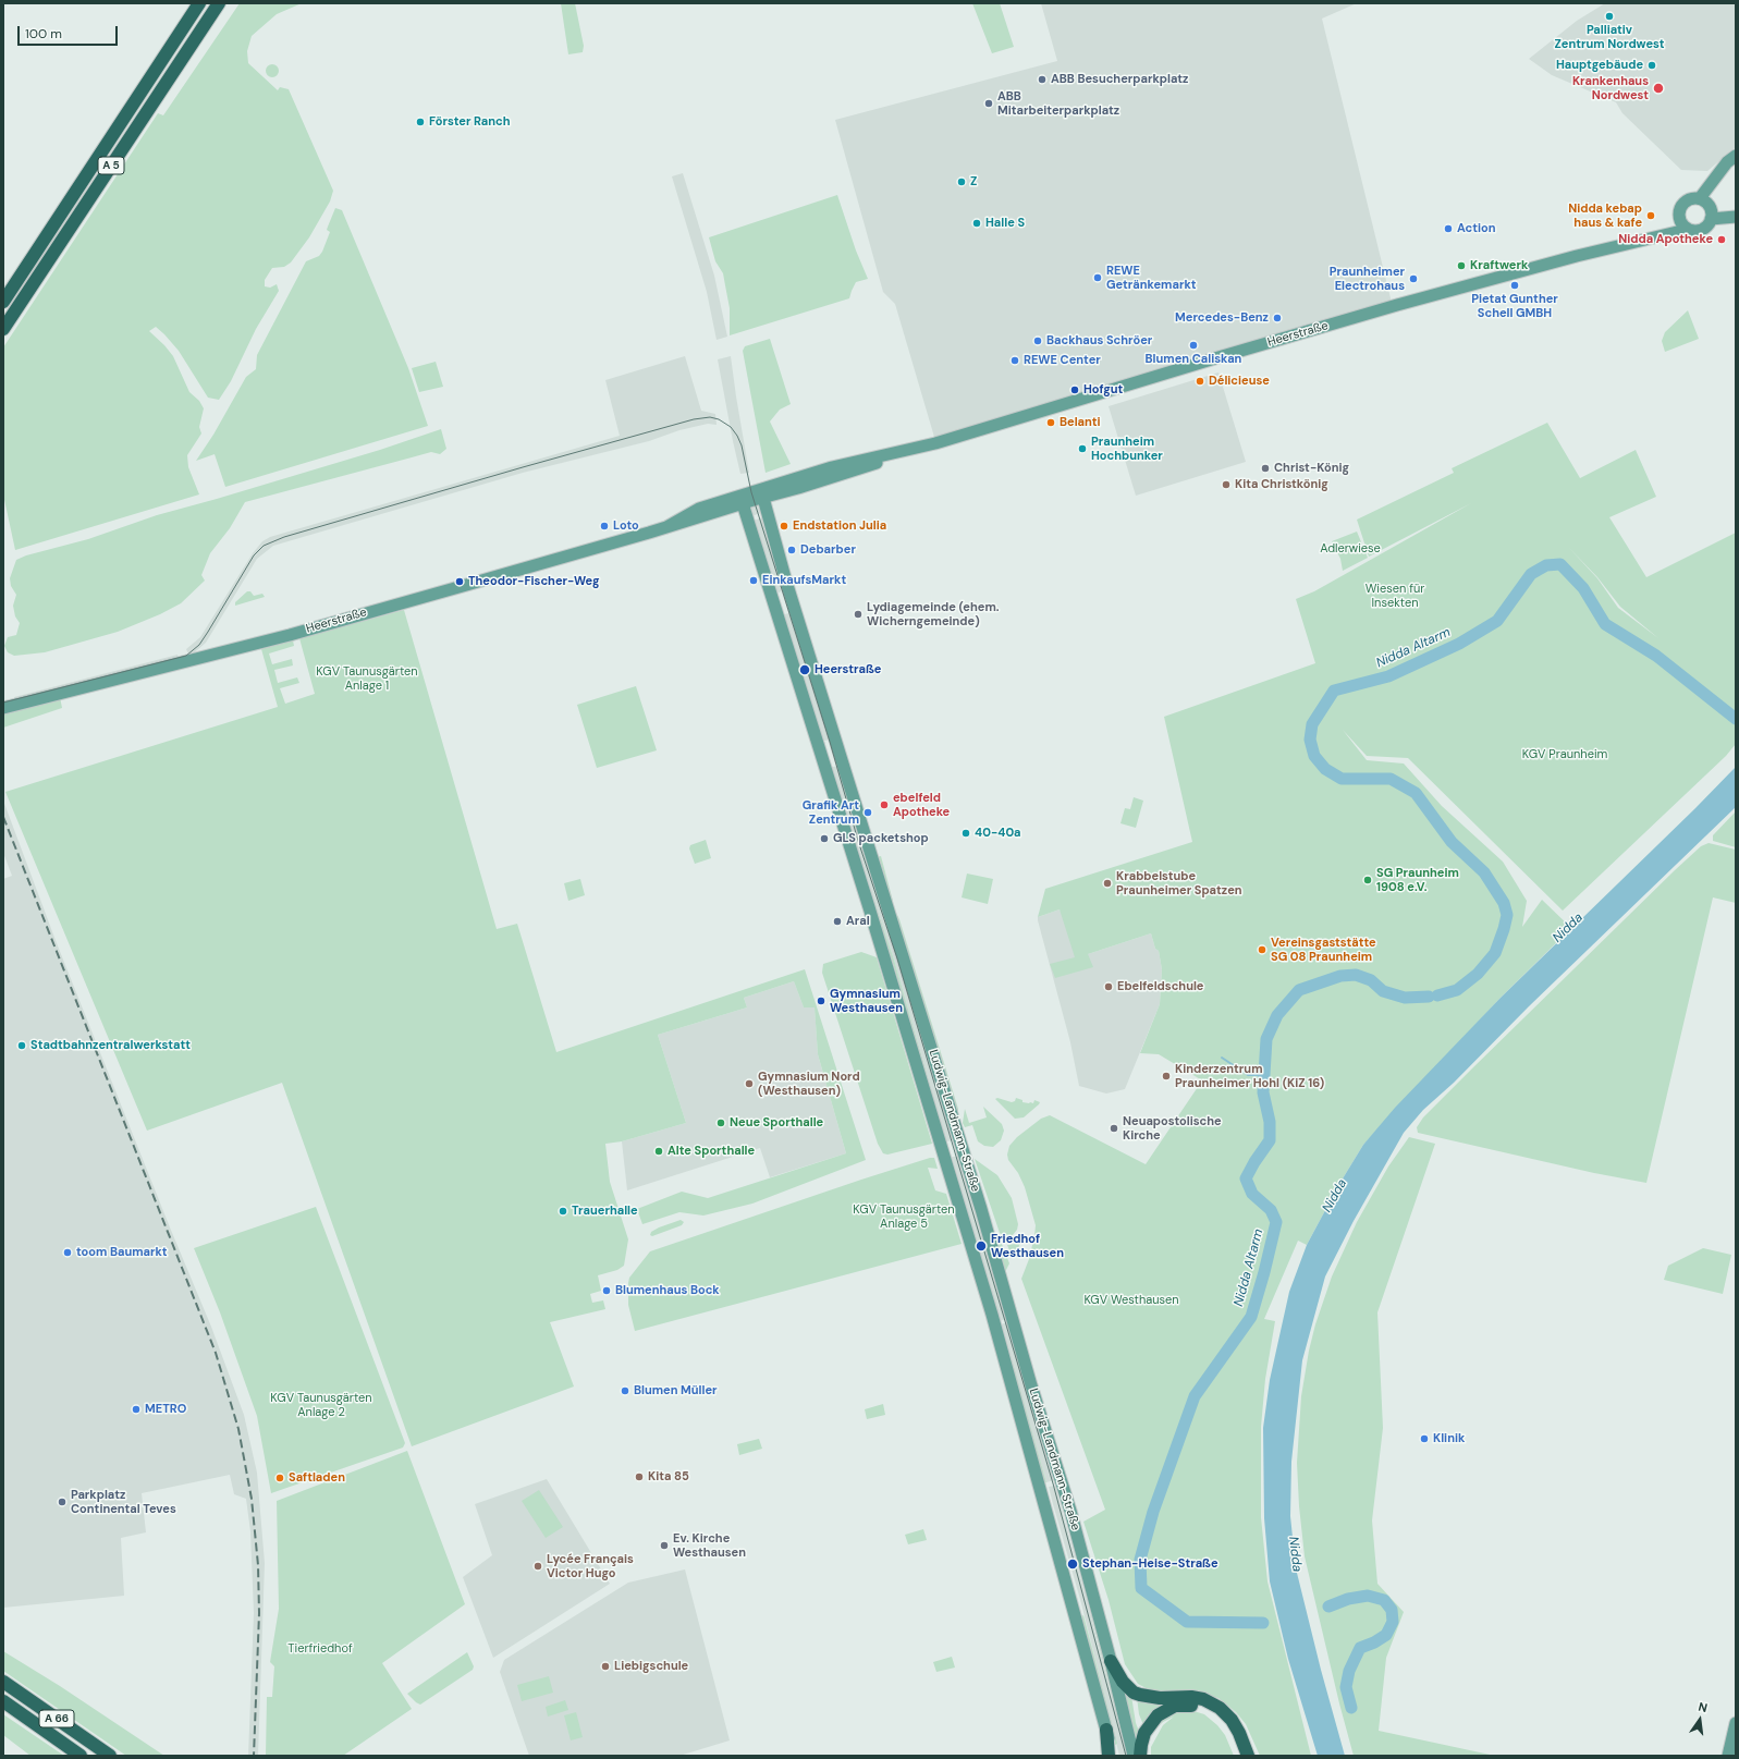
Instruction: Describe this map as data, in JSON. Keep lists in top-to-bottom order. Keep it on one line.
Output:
{"streets":{"highway":["A 5","A 66"],"main road":["Heerstraße","Ludwig-Landmann-Straße"]},"crossings":[["Heerstraße","Ludwig-Landmann-Straße"]],"water":["Nidda Altarm","Nidda"],"parks":["Adlerwiese","Wiesen für Insekten","KGV Taunusgärten Anlage 1","KGV Praunheim","KGV Taunusgärten Anlage 5","KGV Westhausen","KGV Taunusgärten Anlage 2","Tierfriedhof"],"places":["Palliativ Zentrum Nordwest","Hauptgebäude","ABB Besucherparkplatz","Krankenhaus Nordwest","ABB Mitarbeiterparkplatz","Förster Ranch","Z","Nidda kebap haus & kafe","Halle S","Action","Nidda Apotheke","Kraftwerk","REWE Getränkemarkt","Praunheimer Electrohaus","Pietat Gunther Schell GMBH","Mercedes-Benz","Backhaus Schröer","Blumen Caliskan","REWE Center","Délicieuse","Hofgut","Belanti","Praunheim Hochbunker","Christ-König","Kita Christkönig","Loto","Endstation Julia","Debarber","EinkaufsMarkt","Theodor-Fischer-Weg","Lydiagemeinde (ehem. Wicherngemeinde)","Heerstraße","ebelfeld Apotheke","Grafik Art Zentrum","40-40a","GLS packetshop","SG Praunheim 1908 e.V.","Krabbelstube Praunheimer Spatzen","Aral","Vereinsgaststätte SG 08 Praunheim","Ebelfeldschule","Gymnasium Westhausen","Stadtbahnzentralwerkstatt","Kinderzentrum Praunheimer Hohl (KiZ 16)","Gymnasium Nord (Westhausen)","Neue Sporthalle","Neuapostolische Kirche","Alte Sporthalle","Trauerhalle","Friedhof Westhausen","toom Baumarkt","Blumenhaus Bock","Blumen Müller","METRO","Klinik","Kita 85","Saftladen","Parkplatz Continental Teves","Ev. Kirche Westhausen","Stephan-Heise-Straße","Lycée Français Victor Hugo","Liebigschule"],"scale_bar":"100 m","north":"top"}
